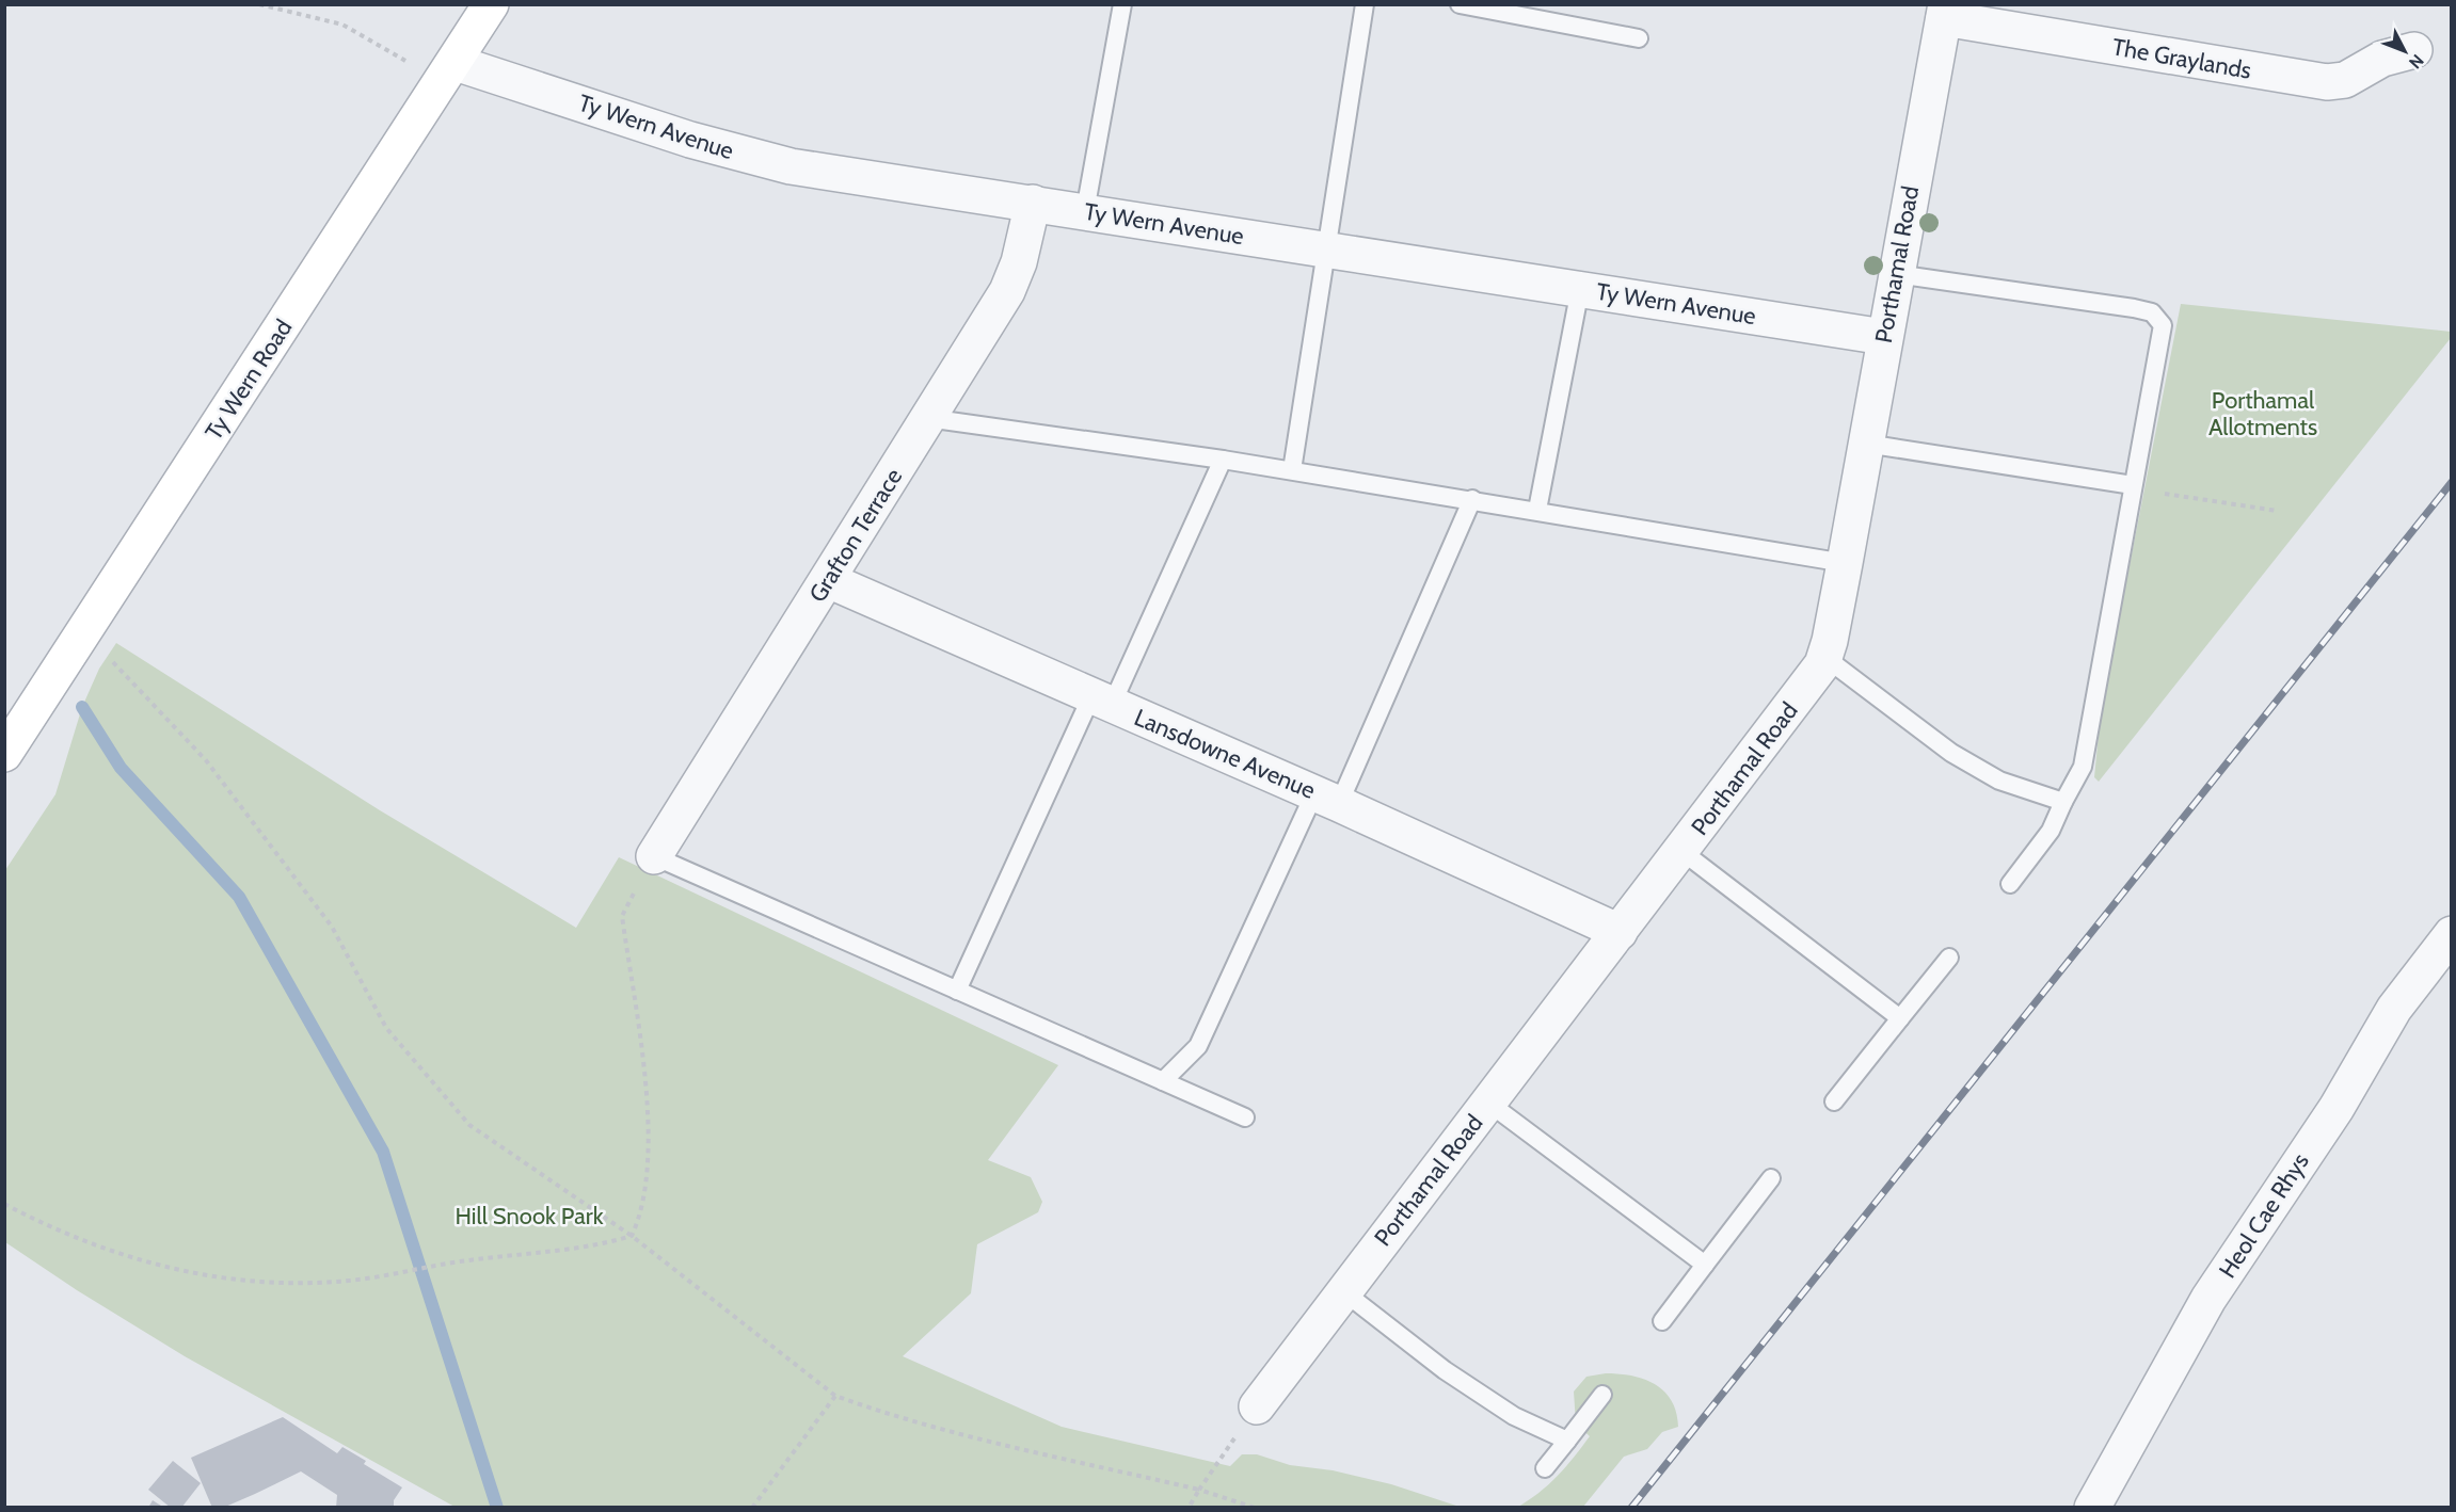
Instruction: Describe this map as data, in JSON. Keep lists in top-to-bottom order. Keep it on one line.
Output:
{"streets":{"street":["The Graylands","Ty Wern Avenue","Porthamal Road","Ty Wern Road","Grafton Terrace","Lansdowne Avenue","Heol Cae Rhys"]},"crossings":[["The Graylands","Porthamal Road"],["Ty Wern Avenue","Porthamal Road"],["Ty Wern Avenue","Ty Wern Road"],["Ty Wern Avenue","Grafton Terrace"],["Porthamal Road","Lansdowne Avenue"],["Grafton Terrace","Lansdowne Avenue"]],"parks":["Porthamal Allotments","Hill Snook Park"],"north":"bottom right"}
